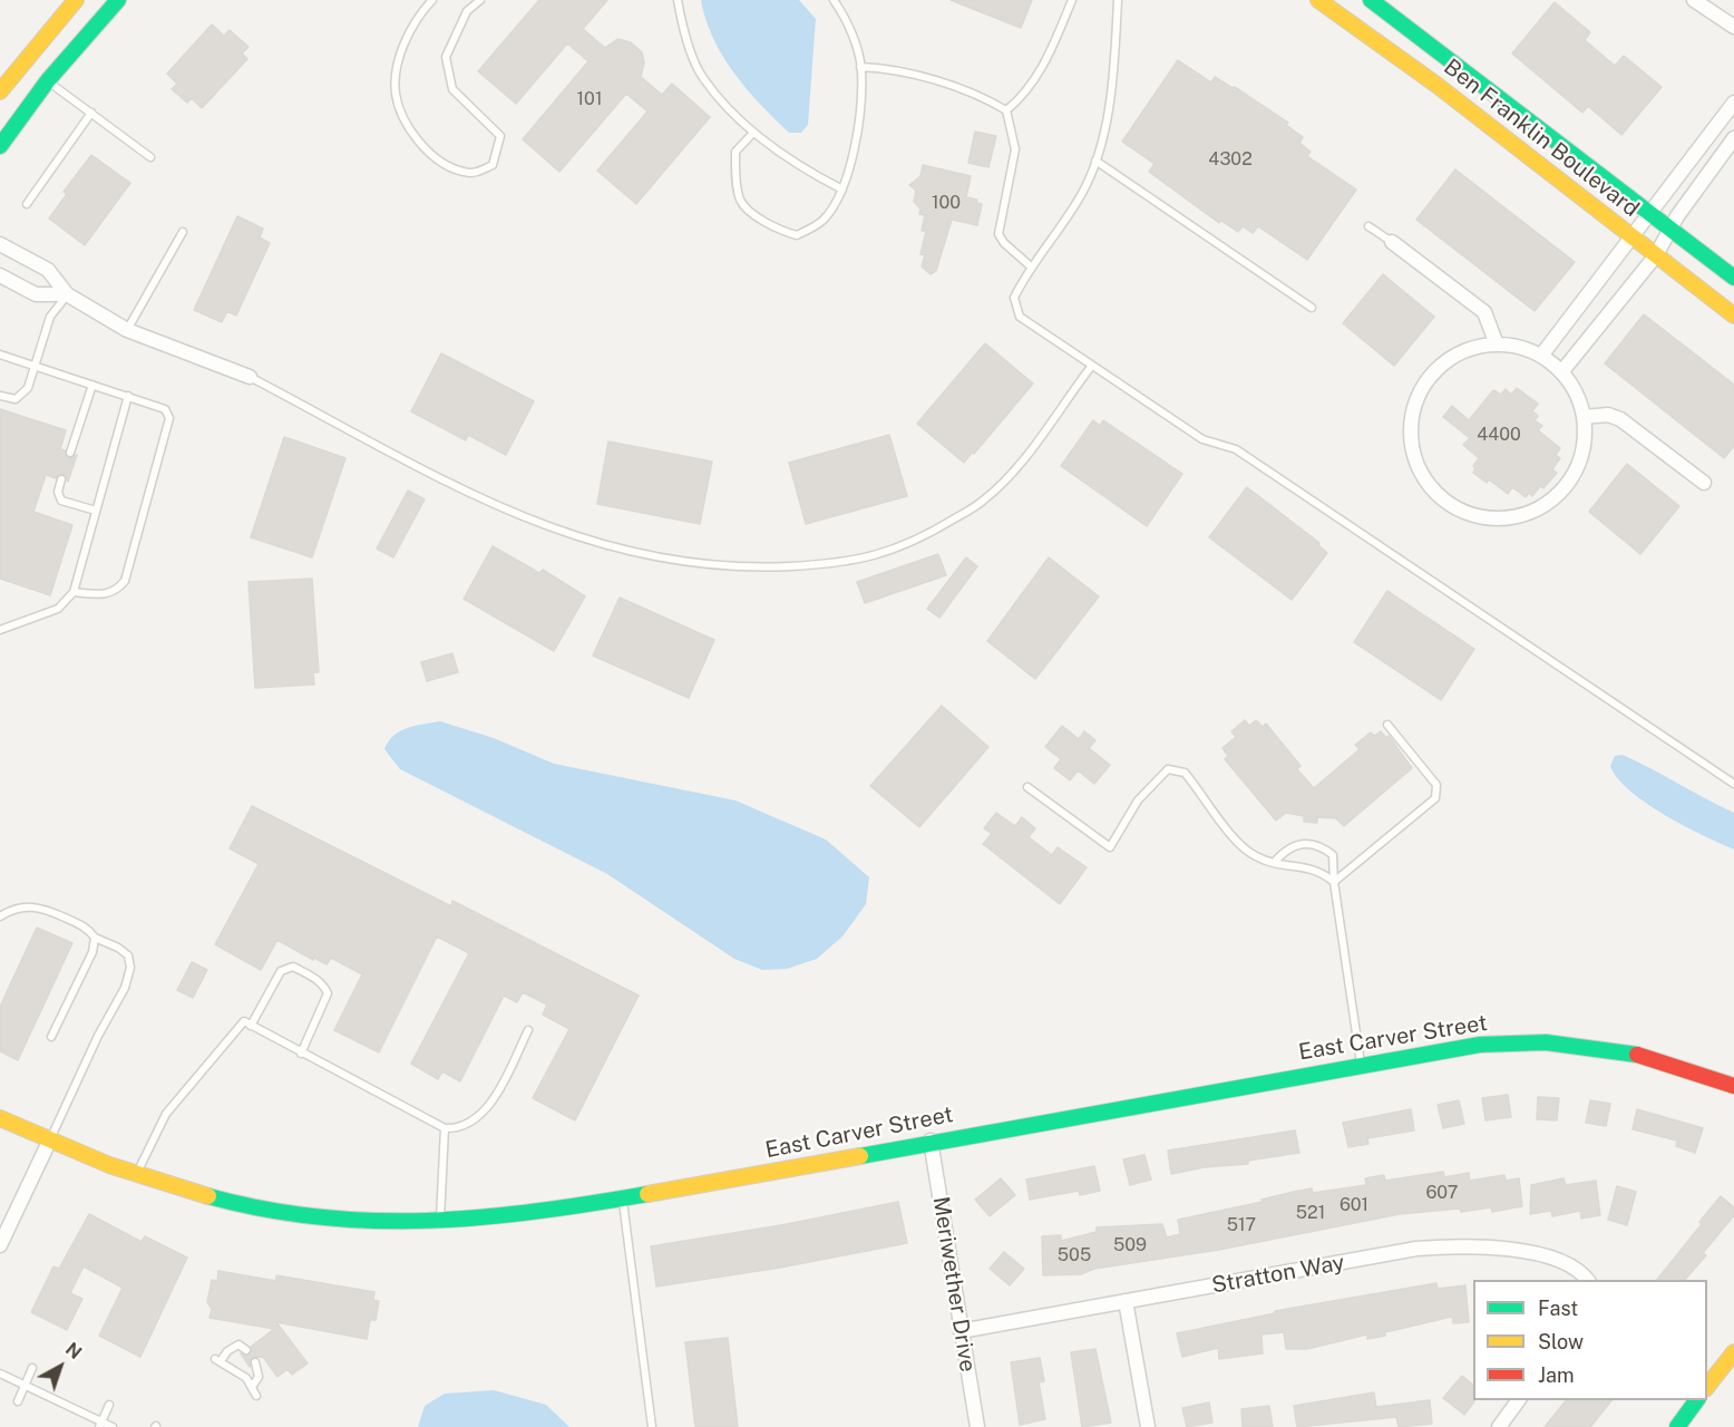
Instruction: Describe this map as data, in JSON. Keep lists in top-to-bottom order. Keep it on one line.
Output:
{"streets":{"street":["Ben Franklin Boulevard","East Carver Street","Stratton Way","Meriwether Drive"]},"crossings":[["East Carver Street","Meriwether Drive"],["Stratton Way","Meriwether Drive"]],"house_numbers":["101","4302","100","4400","607","601","521","517","509","505"],"legend":["Fast","Slow","Jam"],"north":"top right"}
